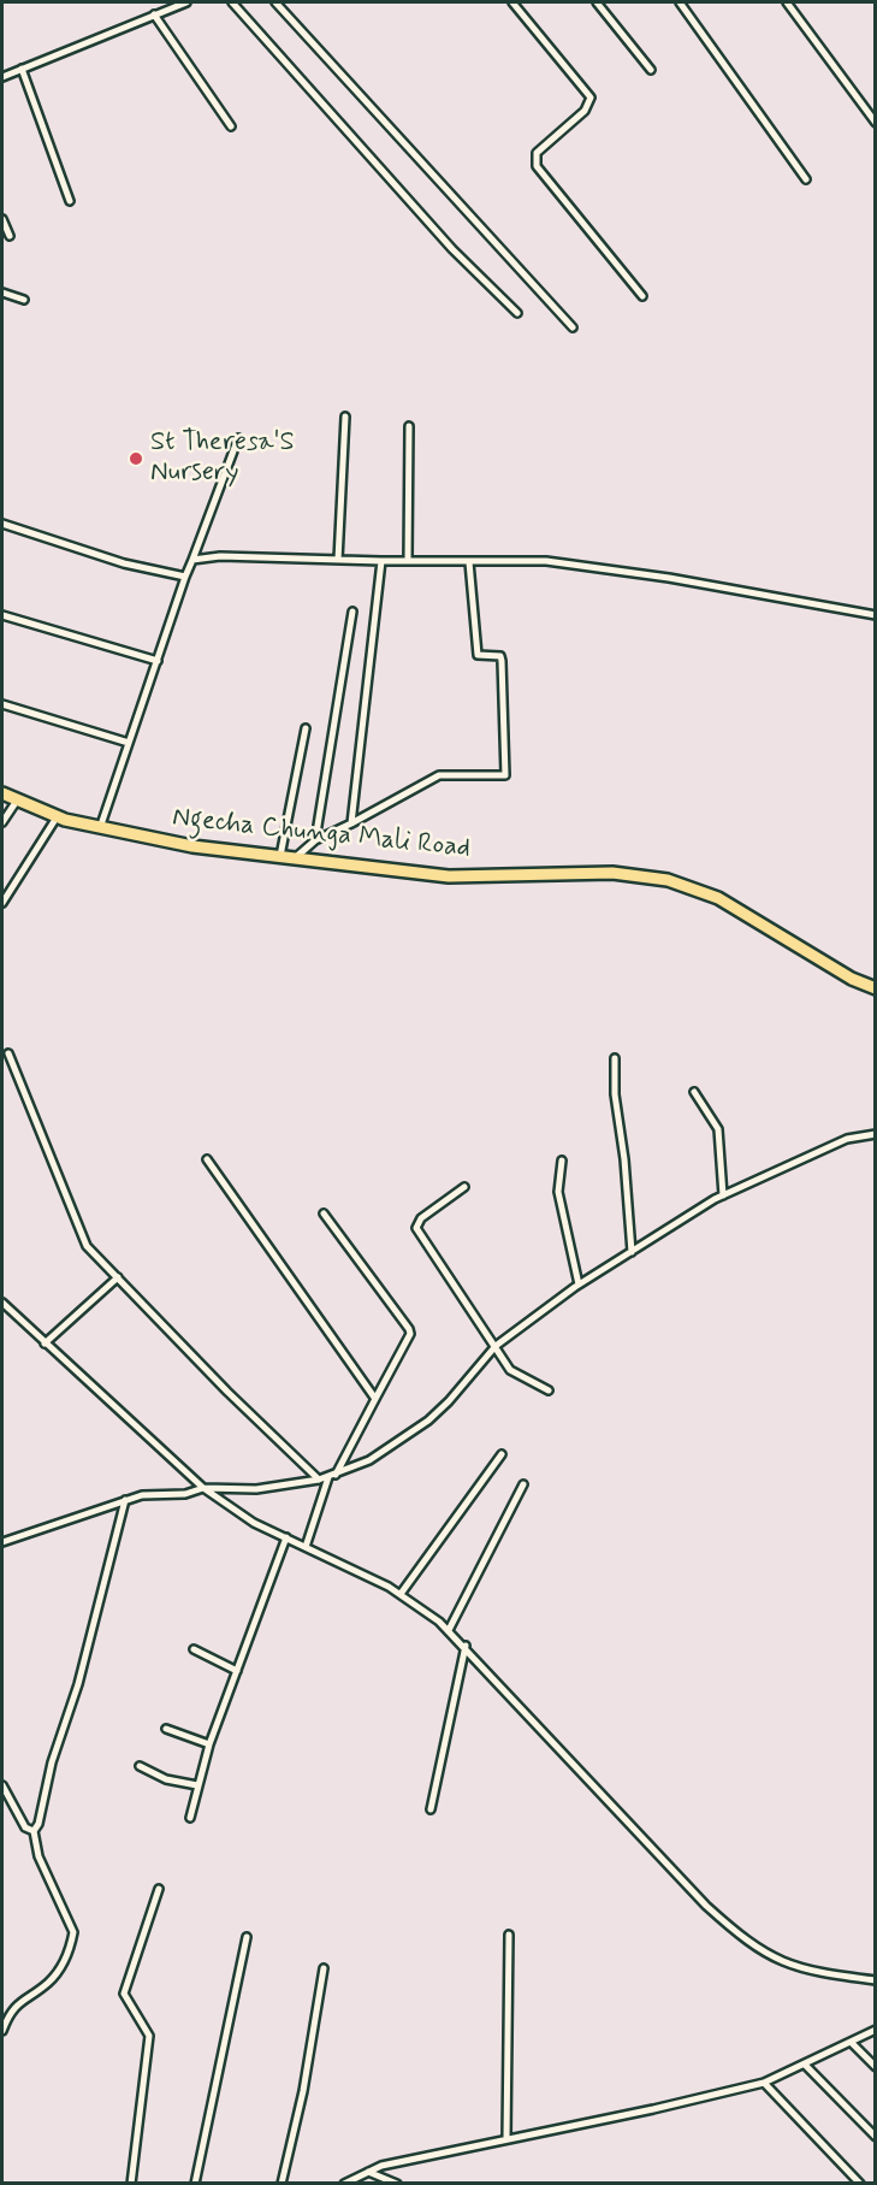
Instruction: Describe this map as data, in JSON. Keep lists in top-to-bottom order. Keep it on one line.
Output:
{"streets":{"main road":["Ngecha Chunga Mali Road"]},"places":["St Theresa'S Nursery"]}
